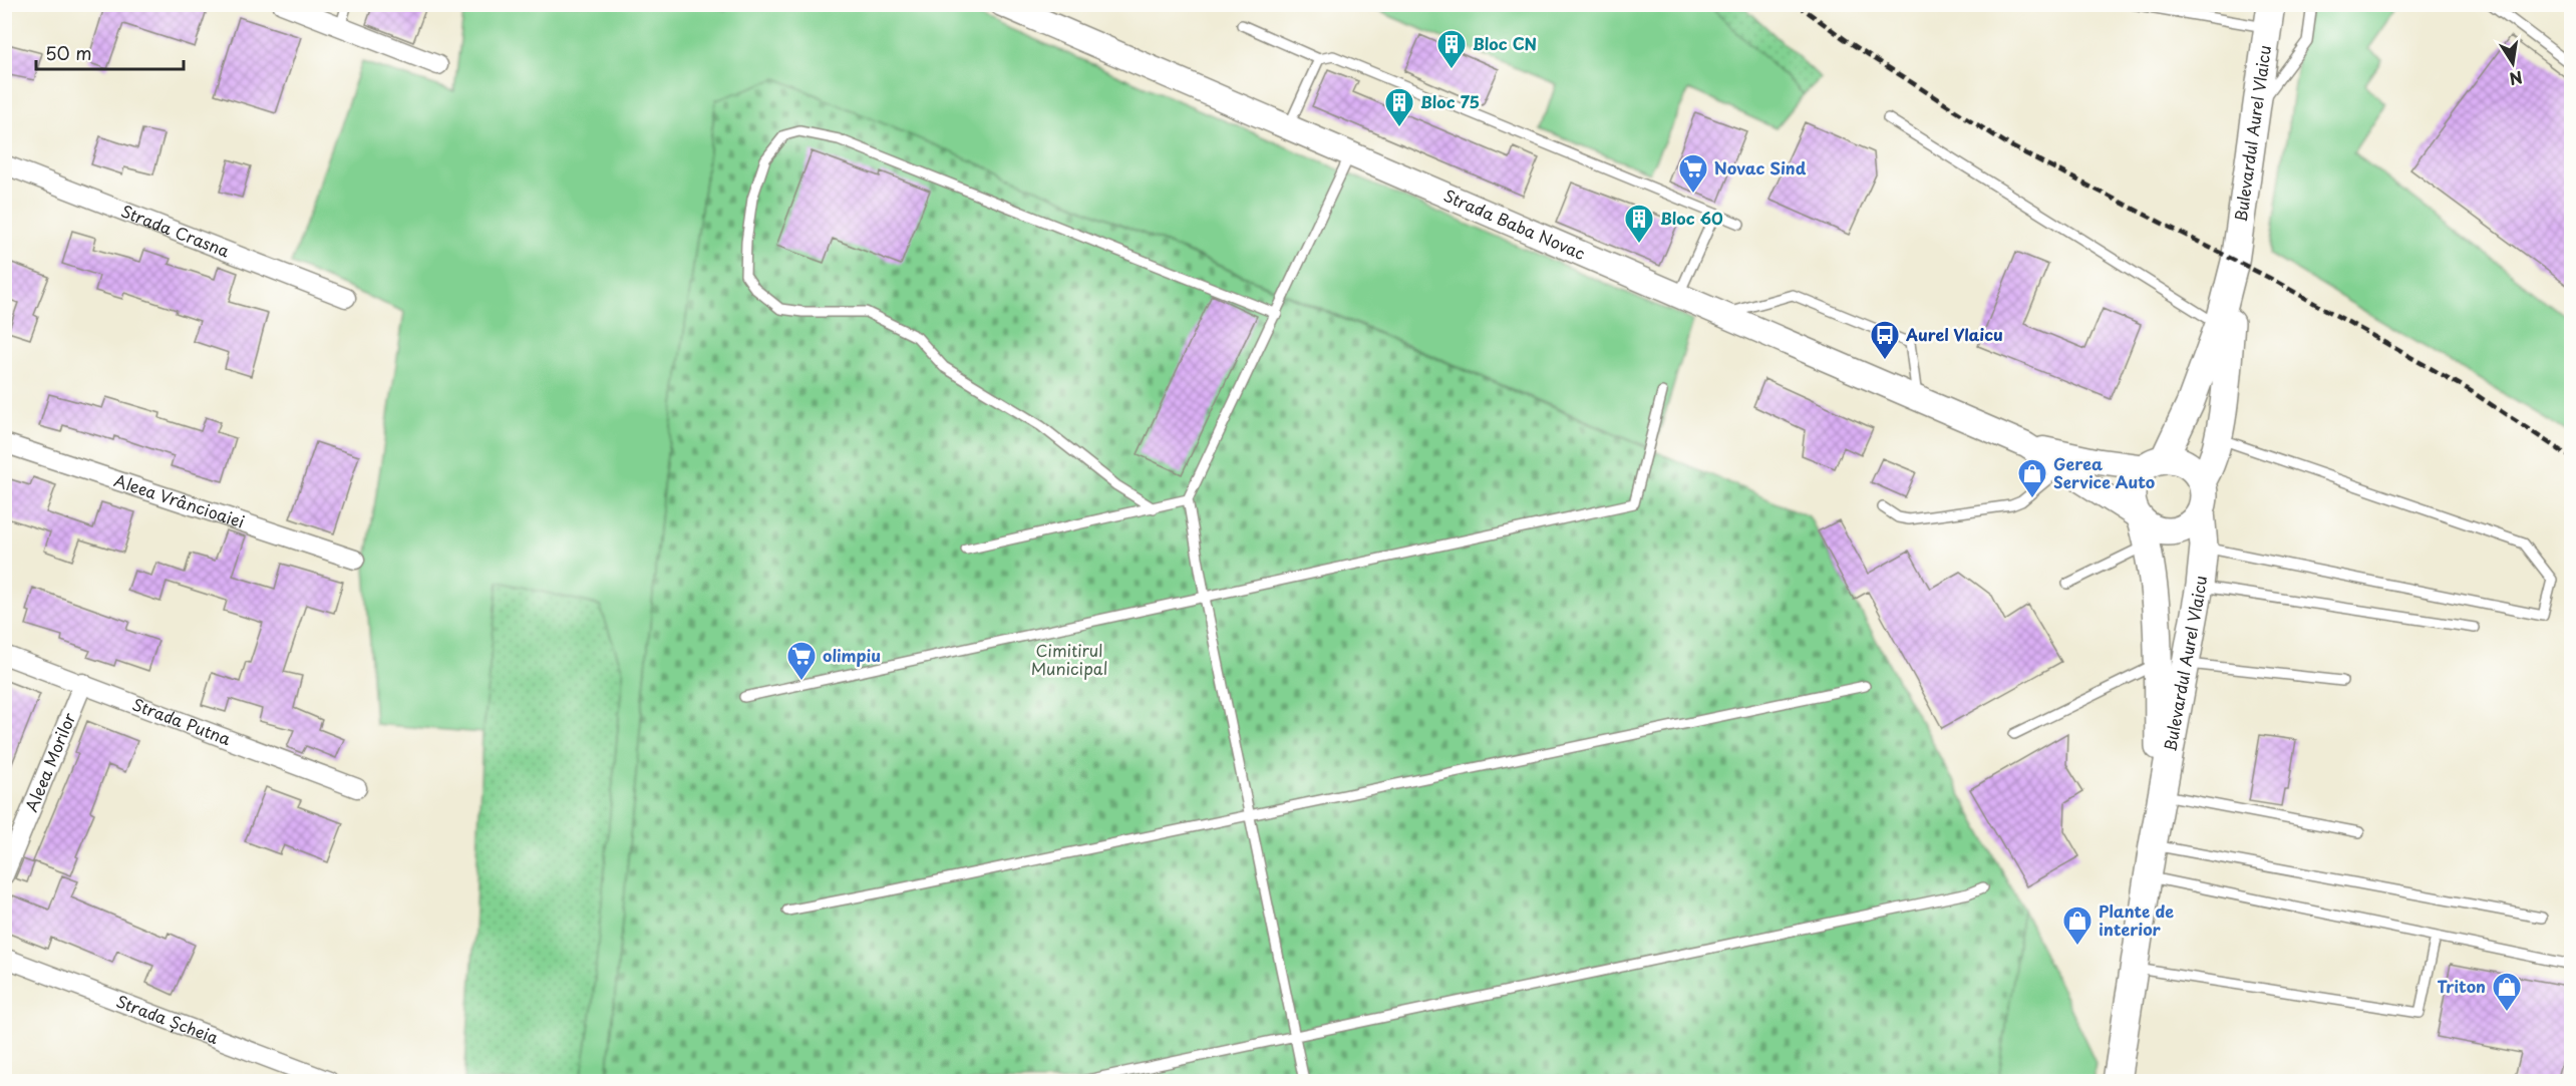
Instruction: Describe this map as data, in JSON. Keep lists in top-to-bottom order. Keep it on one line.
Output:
{"streets":{"main road":["Bulevardul Aurel Vlaicu","Strada Baba Novac"],"street":["Strada Crasna","Aleea Vrâncioaiei","Strada Putna","Aleea Morilor","Strada Șcheia"]},"crossings":[["Bulevardul Aurel Vlaicu","Strada Baba Novac"],["Strada Putna","Aleea Morilor"]],"parks":["Cimitirul Municipal"],"places":{"building":["Bloc CN","Bloc 75","Bloc 60"],"supermarket":["Novac Sind","olimpiu"],"bus stop":["Aurel Vlaicu"],"shop":["Gerea Service Auto","Plante de interior","Triton"]},"scale_bar":"50 m","north":"bottom"}
